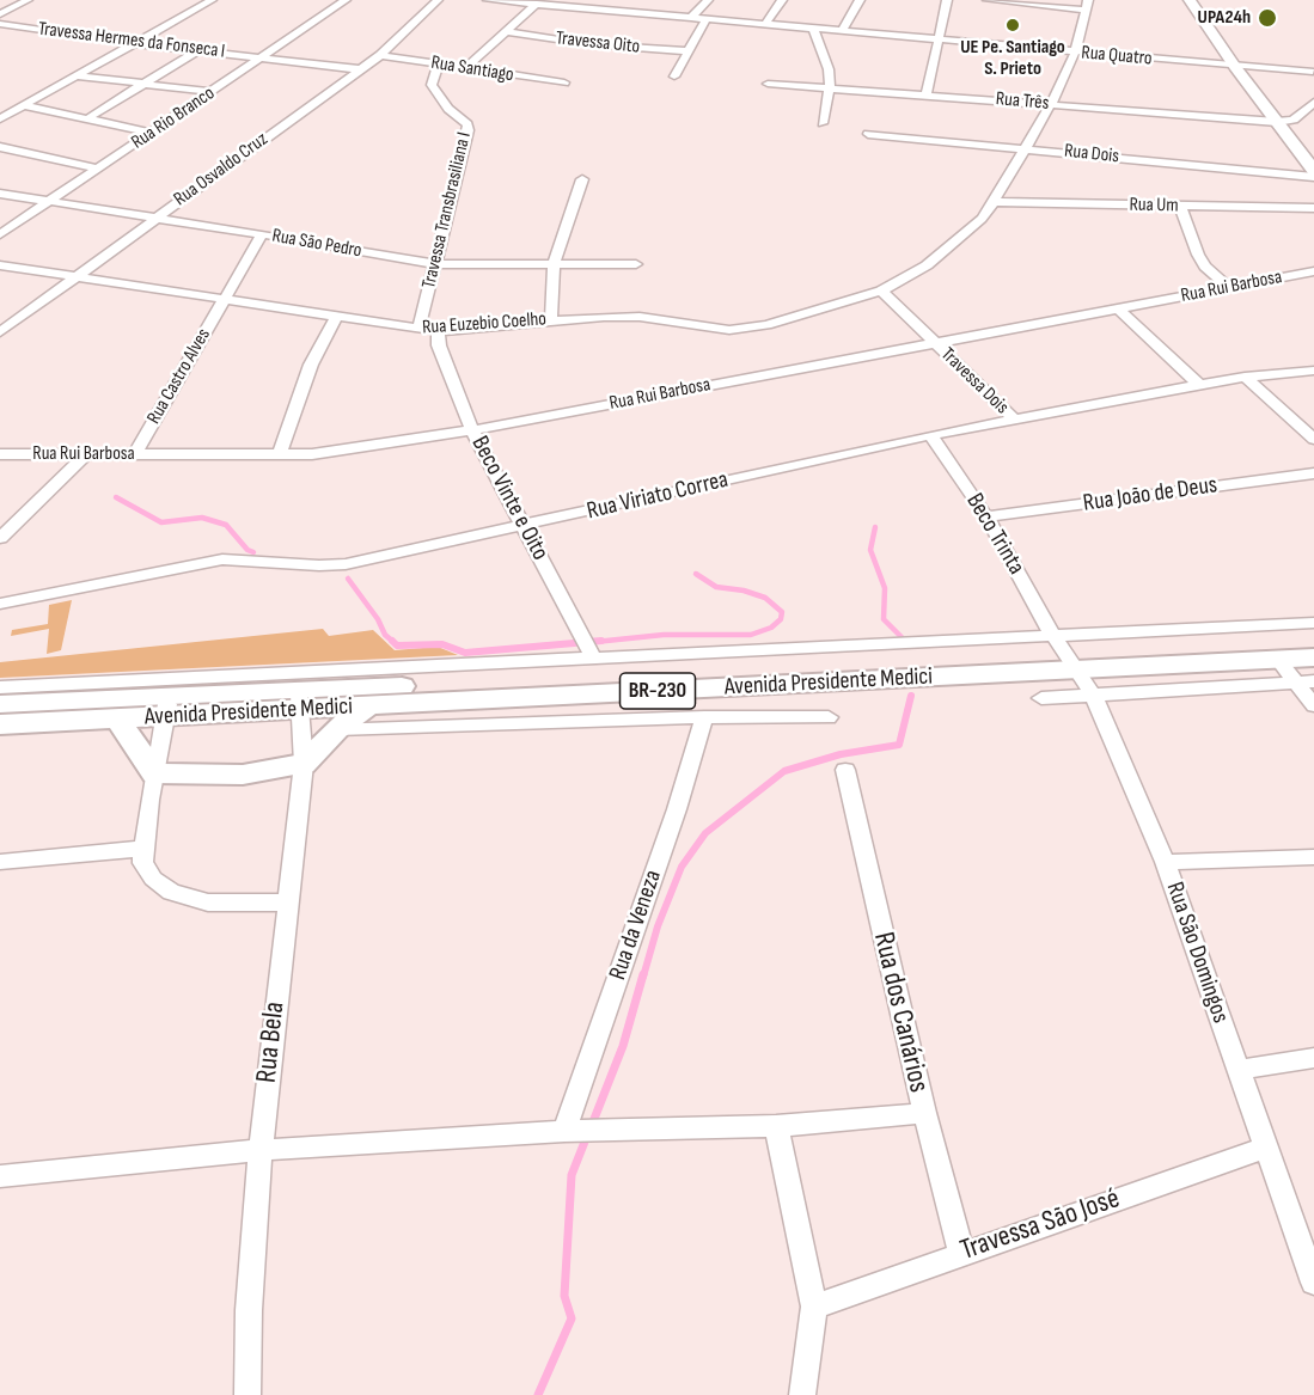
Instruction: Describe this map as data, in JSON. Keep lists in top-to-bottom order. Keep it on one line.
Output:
{"streets":{"main road":["Avenida Presidente Medici","BR-230"],"street":["Travessa Hermes da Fonseca I","Travessa Oito","Rua Quatro","Rua Santiago","Rua Três","Rua Rio Branco","Rua Dois","Rua Osvaldo Cruz","Rua Um","Travessa Transbrasiliana I","Rua São Pedro","Rua Rui Barbosa","Rua Euzebio Coelho","Rua Castro Alves","Travessa Dois","Rua João de Deus","Rua Viriato Correa","Beco Vinte e Oito","Beco Trinta","Rua da Veneza","Rua São Domingos","Rua dos Canários","Rua Bela","Travessa São José"]},"crossings":[["Travessa Hermes da Fonseca I","Rua Rio Branco"],["Travessa Hermes da Fonseca I","Rua Osvaldo Cruz"],["Rua Quatro","Rua Euzebio Coelho"],["Rua Santiago","Rua Osvaldo Cruz"],["Rua Santiago","Travessa Transbrasiliana I"],["Rua Três","Rua Euzebio Coelho"],["Rua Rio Branco","Rua São Pedro"],["Rua Dois","Rua Euzebio Coelho"],["Rua Osvaldo Cruz","Rua São Pedro"],["Rua Osvaldo Cruz","Rua Euzebio Coelho"],["Rua Um","Rua Euzebio Coelho"],["Travessa Transbrasiliana I","Rua São Pedro"],["Travessa Transbrasiliana I","Rua Euzebio Coelho"],["Rua São Pedro","Rua Castro Alves"],["Rua Rui Barbosa","Rua Castro Alves"],["Rua Rui Barbosa","Travessa Dois"],["Rua Rui Barbosa","Beco Vinte e Oito"],["Rua Euzebio Coelho","Rua Castro Alves"],["Rua Euzebio Coelho","Travessa Dois"],["Rua Euzebio Coelho","Beco Vinte e Oito"],["Travessa Dois","Rua Viriato Correa"],["Rua João de Deus","Beco Trinta"],["Rua Viriato Correa","Beco Vinte e Oito"],["Rua Viriato Correa","Beco Trinta"],["Beco Trinta","Avenida Presidente Medici"],["Beco Trinta","Rua São Domingos"],["Avenida Presidente Medici","Rua da Veneza"],["Avenida Presidente Medici","Rua São Domingos"],["Avenida Presidente Medici","Rua Bela"],["Rua São Domingos","Travessa São José"],["Rua dos Canários","Travessa São José"]],"places":["UPA24h","UE Pe. Santiago S. Prieto"]}
